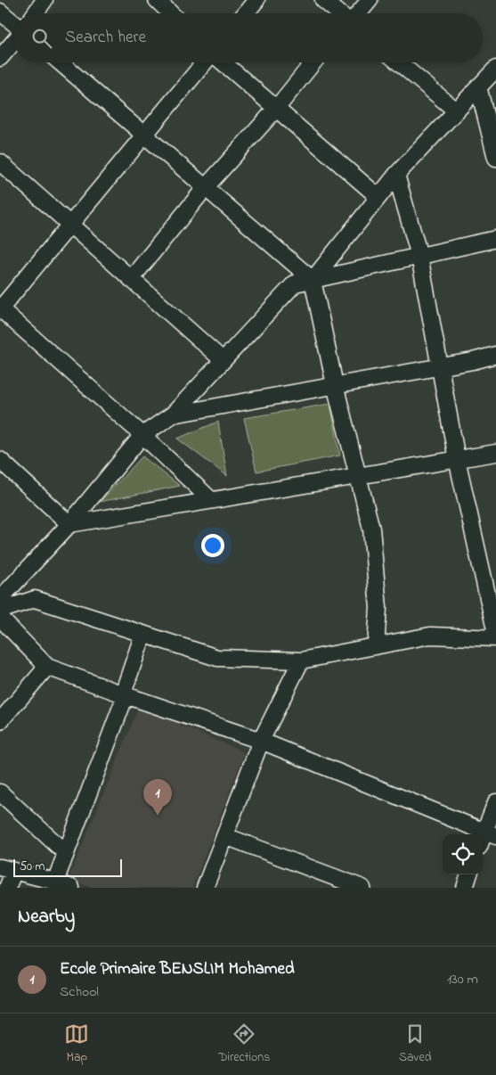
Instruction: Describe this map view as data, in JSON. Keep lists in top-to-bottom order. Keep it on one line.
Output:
{"scale_bar":"50 m","page":{"search":"Search here","pins":"1","scale":"50 m","heading":"Nearby","list":[{"mark":"1","name":"Ecole Primaire BENSLIM Mohamed","note":"School","value":"130 m"}],"nav":["Map","Directions","Saved"]}}
